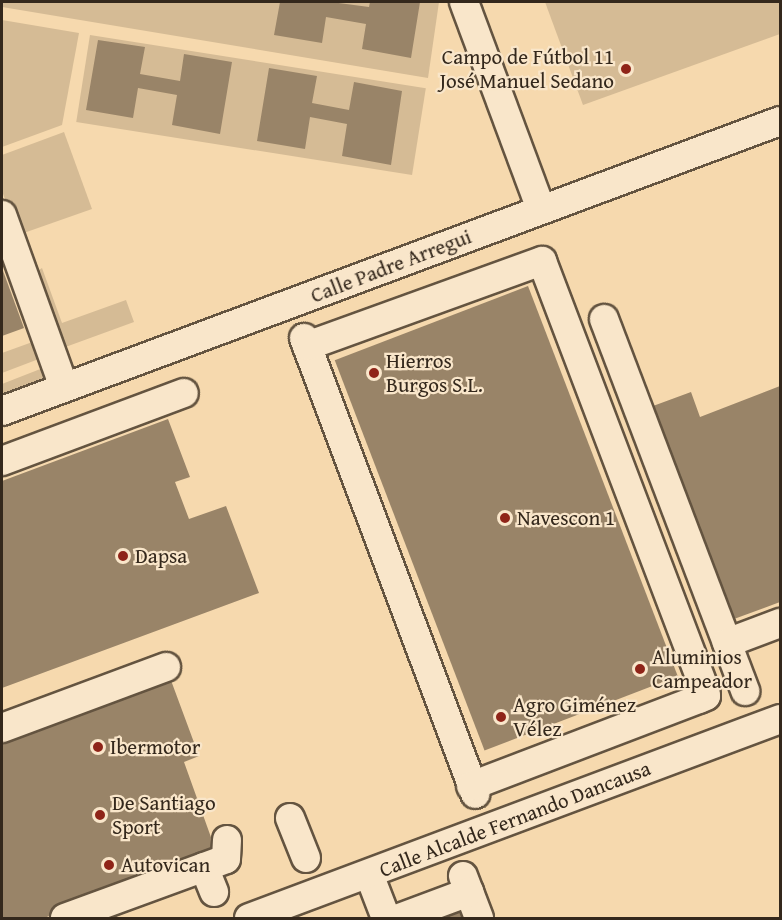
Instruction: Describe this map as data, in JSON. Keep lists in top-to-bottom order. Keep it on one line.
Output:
{"streets":{"street":["Calle Padre Arregui","Calle Alcalde Fernando Dancausa"]},"places":["Campo de Fútbol 11 José Manuel Sedano","Hierros Burgos S.L.","Navescon 1","Dapsa","Aluminios Campeador","Agro Giménez Vélez","Ibermotor","De Santiago Sport","Autovican"]}
